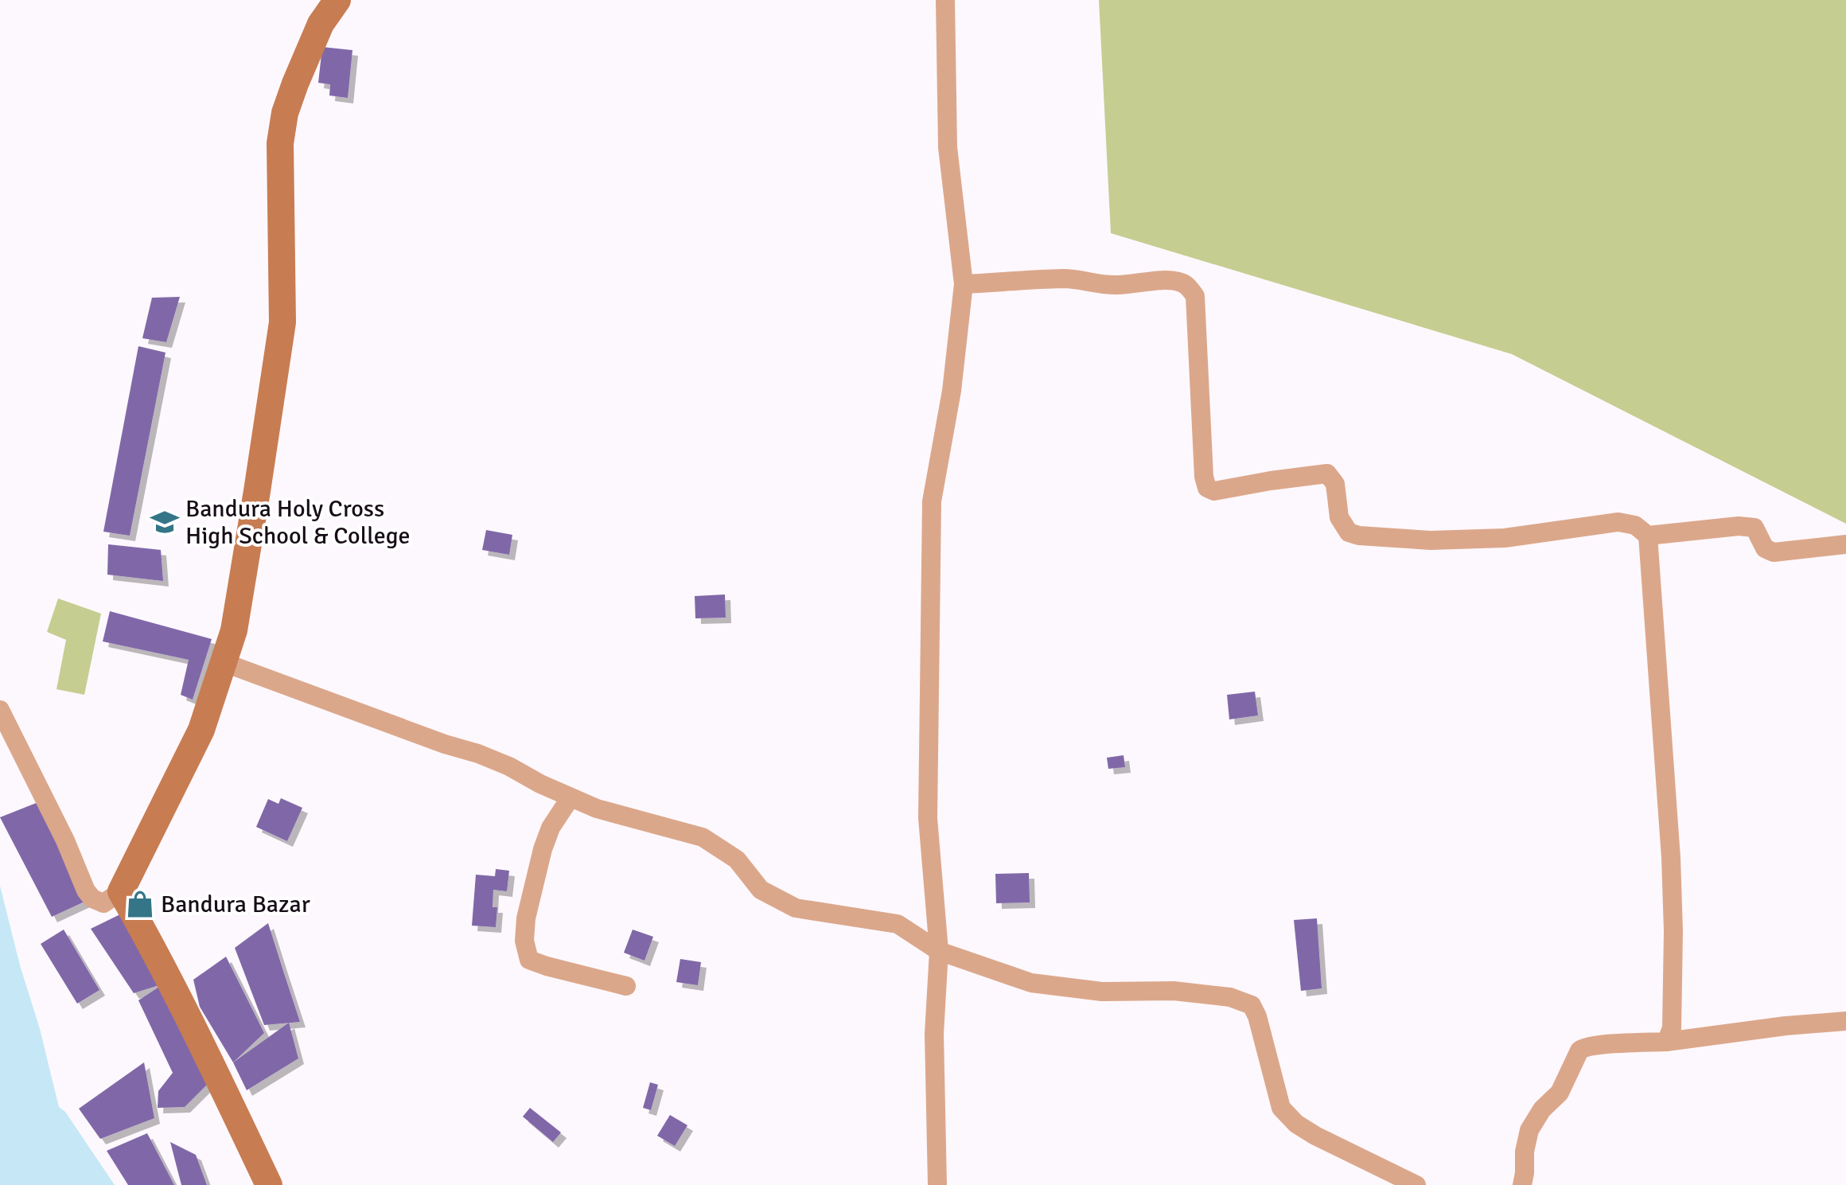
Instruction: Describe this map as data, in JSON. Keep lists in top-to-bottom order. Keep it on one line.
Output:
{"places":{"school or university":["Bandura Holy Cross High School & College"],"shop":["Bandura Bazar"]}}
